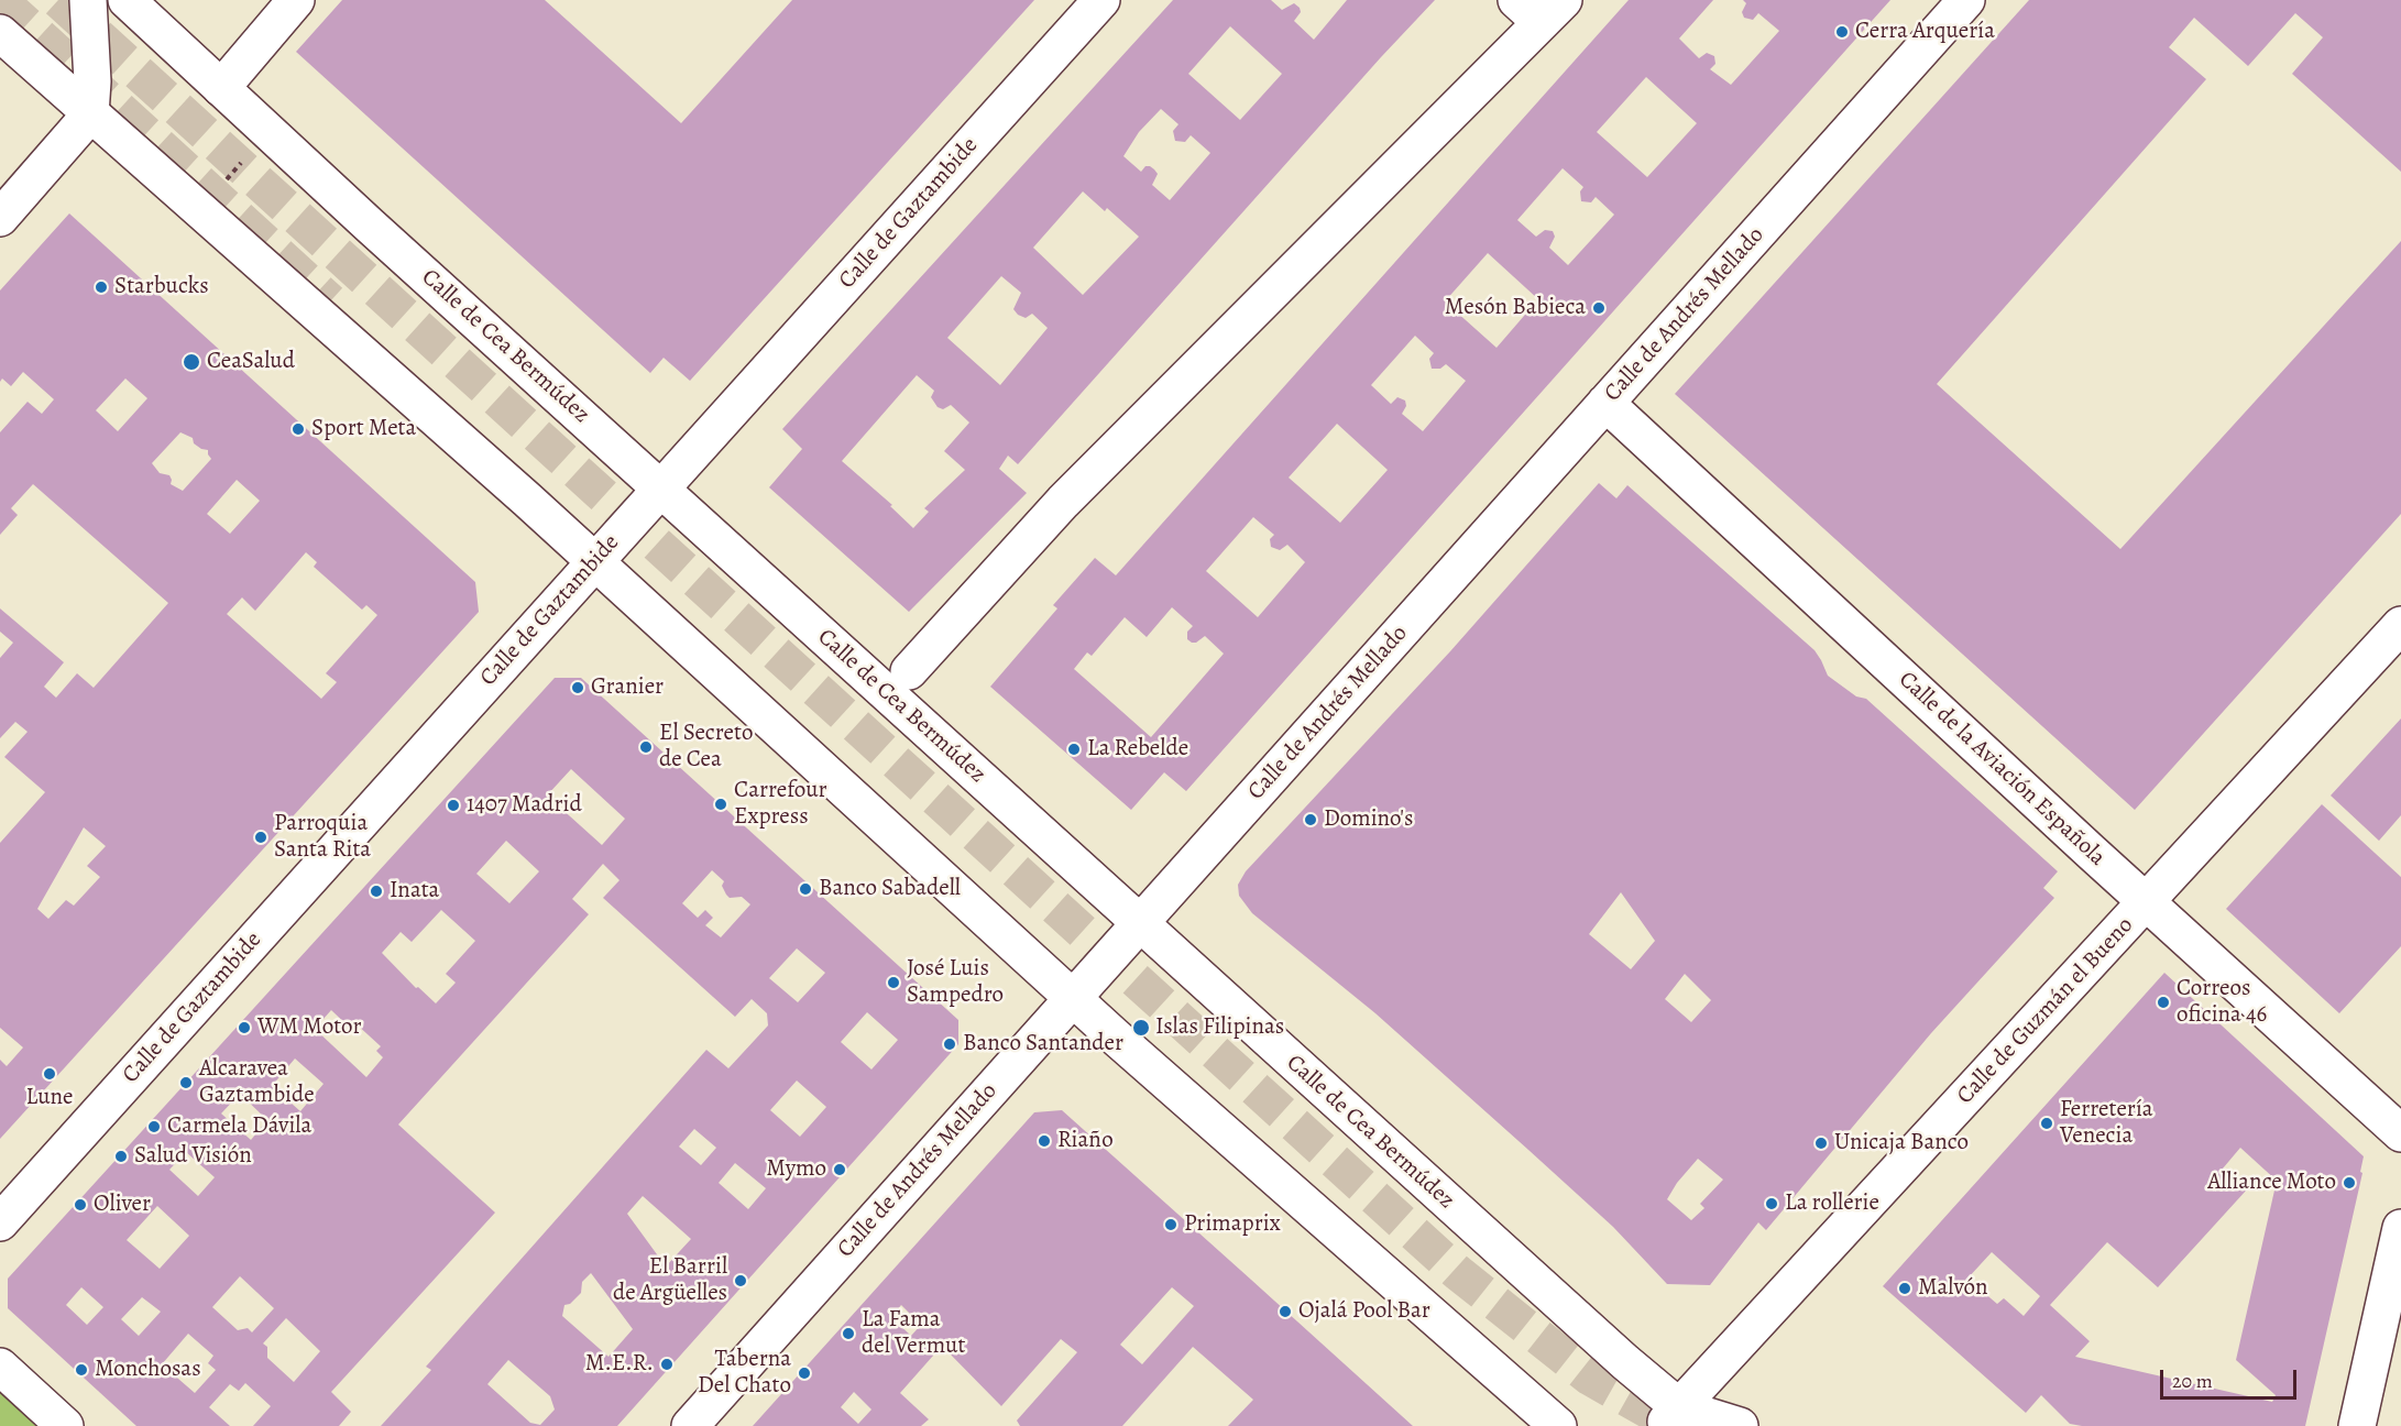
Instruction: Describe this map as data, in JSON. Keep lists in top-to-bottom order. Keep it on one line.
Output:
{"streets":{"street":["Calle de Gaztambide","Calle de Andrés Mellado","Calle de Cea Bermúdez","Calle de la Aviación Española","Calle de Guzmán el Bueno"]},"crossings":[["Calle de Gaztambide","Calle de Cea Bermúdez"],["Calle de Andrés Mellado","Calle de Cea Bermúdez"],["Calle de Andrés Mellado","Calle de la Aviación Española"],["Calle de Cea Bermúdez","Calle de Guzmán el Bueno"],["Calle de la Aviación Española","Calle de Guzmán el Bueno"]],"places":["Cerra Arquería","Starbucks","Mesón Babieca","CeaSalud","Sport Meta","Granier","El Secreto de Cea","La Rebelde","Carrefour Express","1407 Madrid","Domino's","Parroquia Santa Rita","Banco Sabadell","Inata","José Luis Sampedro","Correos oficina 46","WM Motor","Islas Filipinas","Banco Santander","Lune","Alcaravea Gaztambide","Ferretería Venecia","Carmela Dávila","Riaño","Unicaja Banco","Salud Visión","Mymo","Alliance Moto","La rollerie","Oliver","Primaprix","El Barril de Argüelles","Malvón","Ojalá Pool Bar","La Fama del Vermut","M.E.R.","Monchosas","Taberna Del Chato"],"scale_bar":"20 m"}
